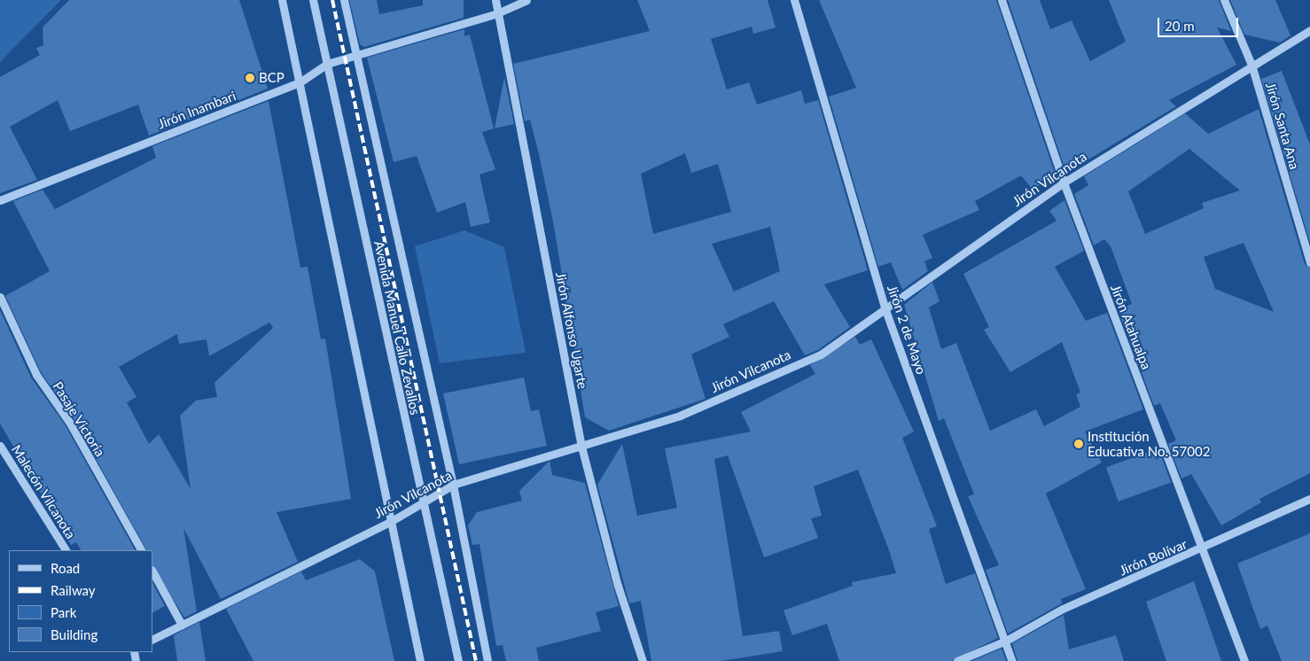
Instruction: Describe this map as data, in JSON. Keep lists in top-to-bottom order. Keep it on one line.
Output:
{"streets":{"street":["Jirón Inambari","Jirón Santa Ana","Jirón Vilcanota","Jirón Atahualpa","Avenida Manuel Callo Zevallos","Jirón 2 de Mayo","Jirón Alfonso Ugarte","Pasaje Victoria","Malecón Vilcanota","Jirón Bolívar"]},"crossings":[["Jirón Inambari","Avenida Manuel Callo Zevallos"],["Jirón Inambari","Jirón Alfonso Ugarte"],["Jirón Santa Ana","Jirón Vilcanota"],["Jirón Vilcanota","Jirón Atahualpa"],["Jirón Vilcanota","Avenida Manuel Callo Zevallos"],["Jirón Vilcanota","Jirón 2 de Mayo"],["Jirón Vilcanota","Jirón Alfonso Ugarte"],["Jirón Atahualpa","Jirón Bolívar"],["Jirón 2 de Mayo","Jirón Bolívar"]],"places":["BCP","Institución Educativa No. 57002"],"legend":["Road","Railway","Park","Building"],"scale_bar":"20 m"}
